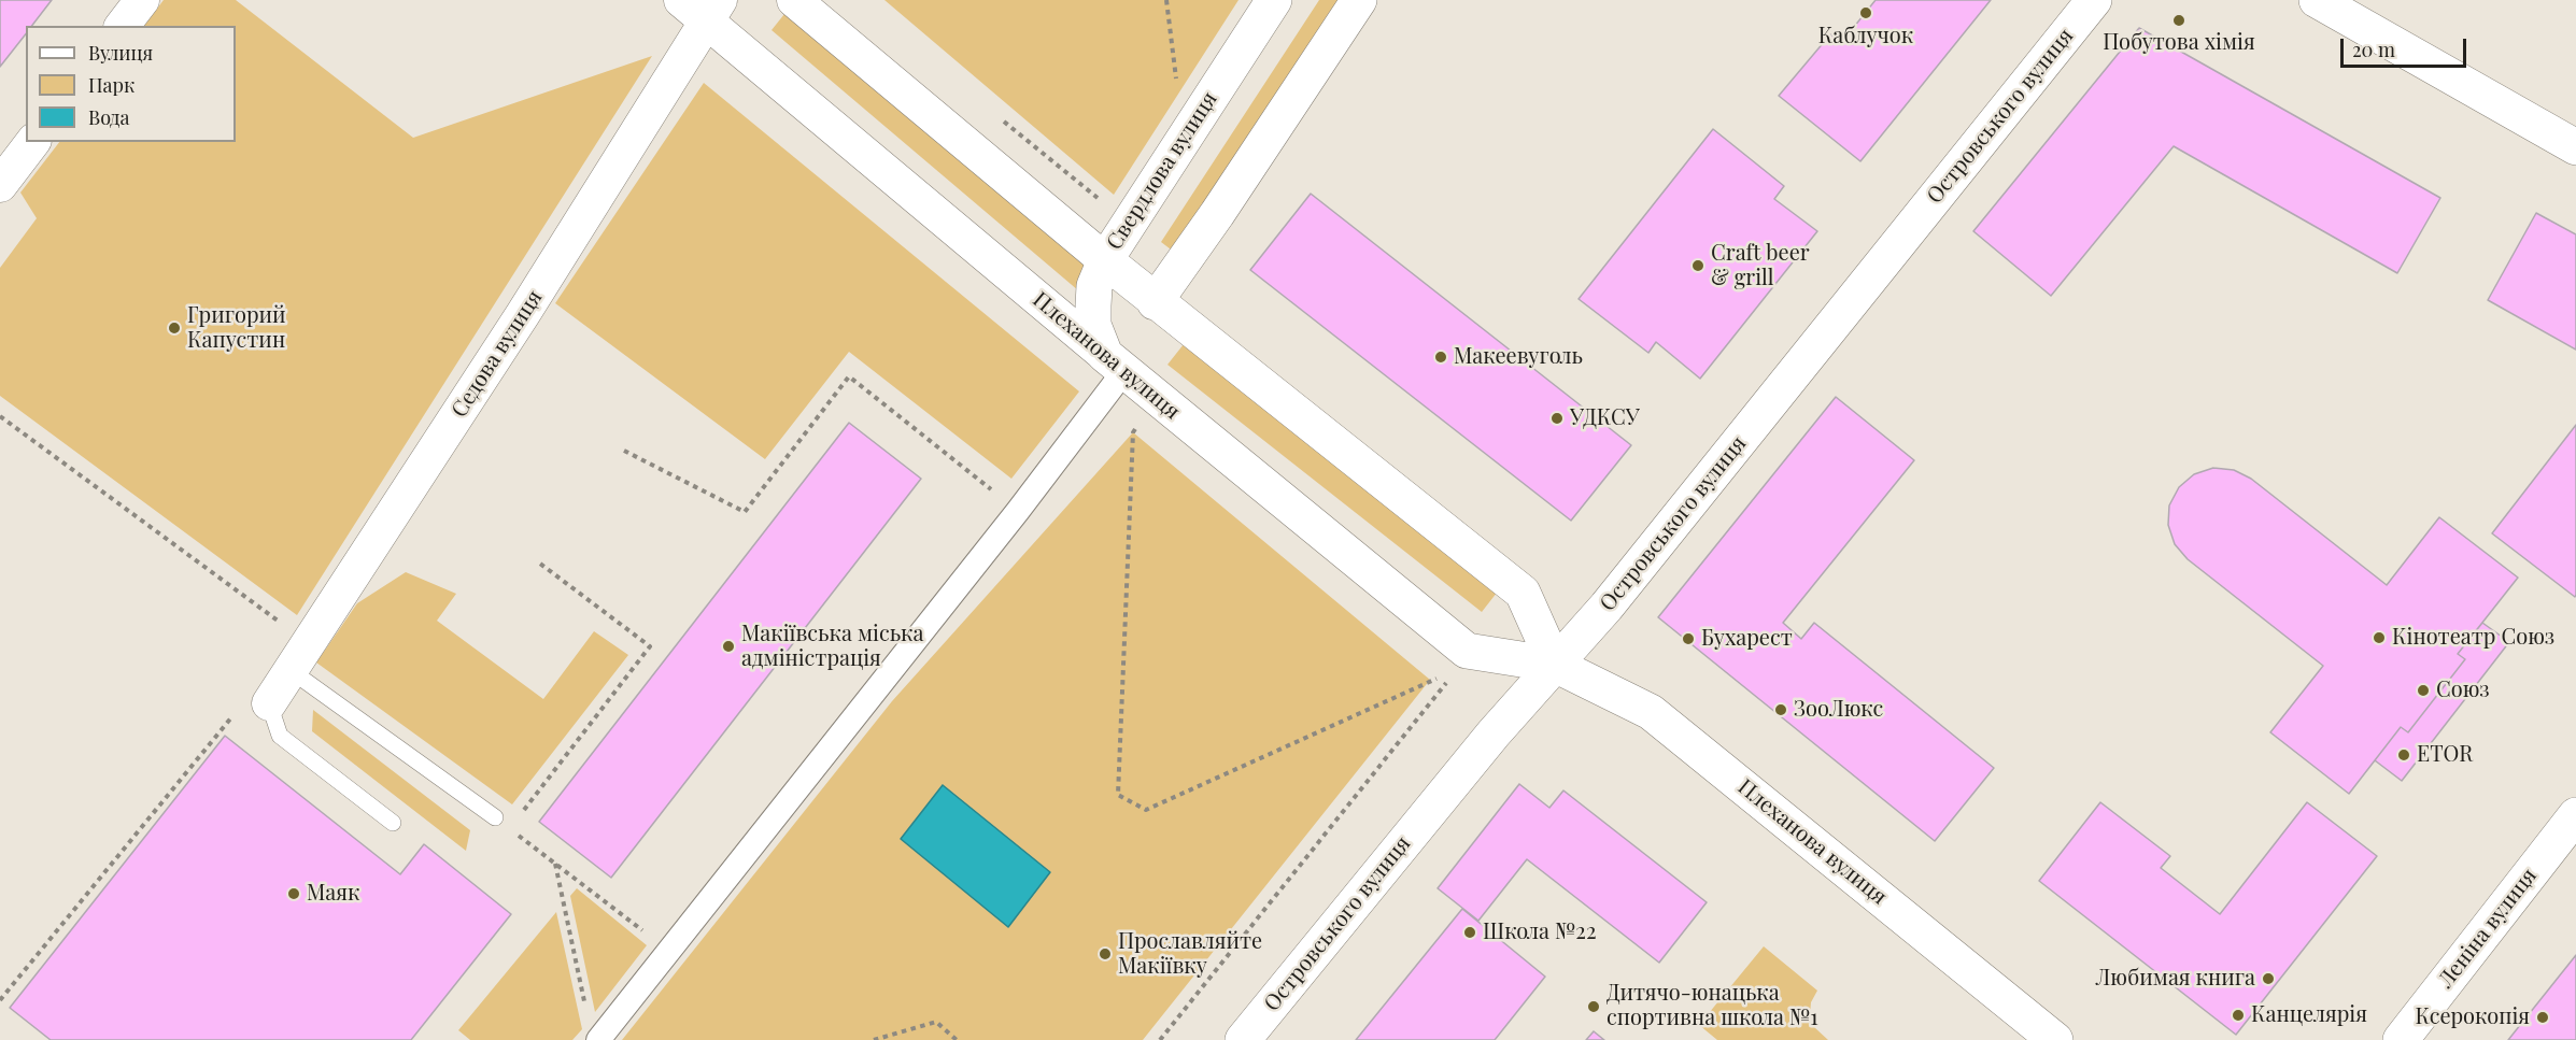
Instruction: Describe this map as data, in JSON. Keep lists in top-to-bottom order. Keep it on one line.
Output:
{"streets":{"street":["Островського вулиця","Свердлова вулиця","Седова вулиця","Плеханова вулиця","Леніна вулиця"]},"crossings":[["Островського вулиця","Плеханова вулиця"],["Свердлова вулиця","Плеханова вулиця"],["Седова вулиця","Плеханова вулиця"]],"places":["Каблучок","Побутова хімія","Craft beer & grill","Григорий Капустин","Макеевуголь","УДКСУ","Кінотеатр Союз","Бухарест","Макіївська міська адміністрація","Союз","ЗооЛюкс","ETOR","Маяк","Школа №22","Прославляйте Макіївку","Любимая книга","Дитячо-юнацька спортивна школа №1","Канцелярія","Ксерокопія"],"legend":["Вулиця","Парк","Вода"],"scale_bar":"20 m"}
